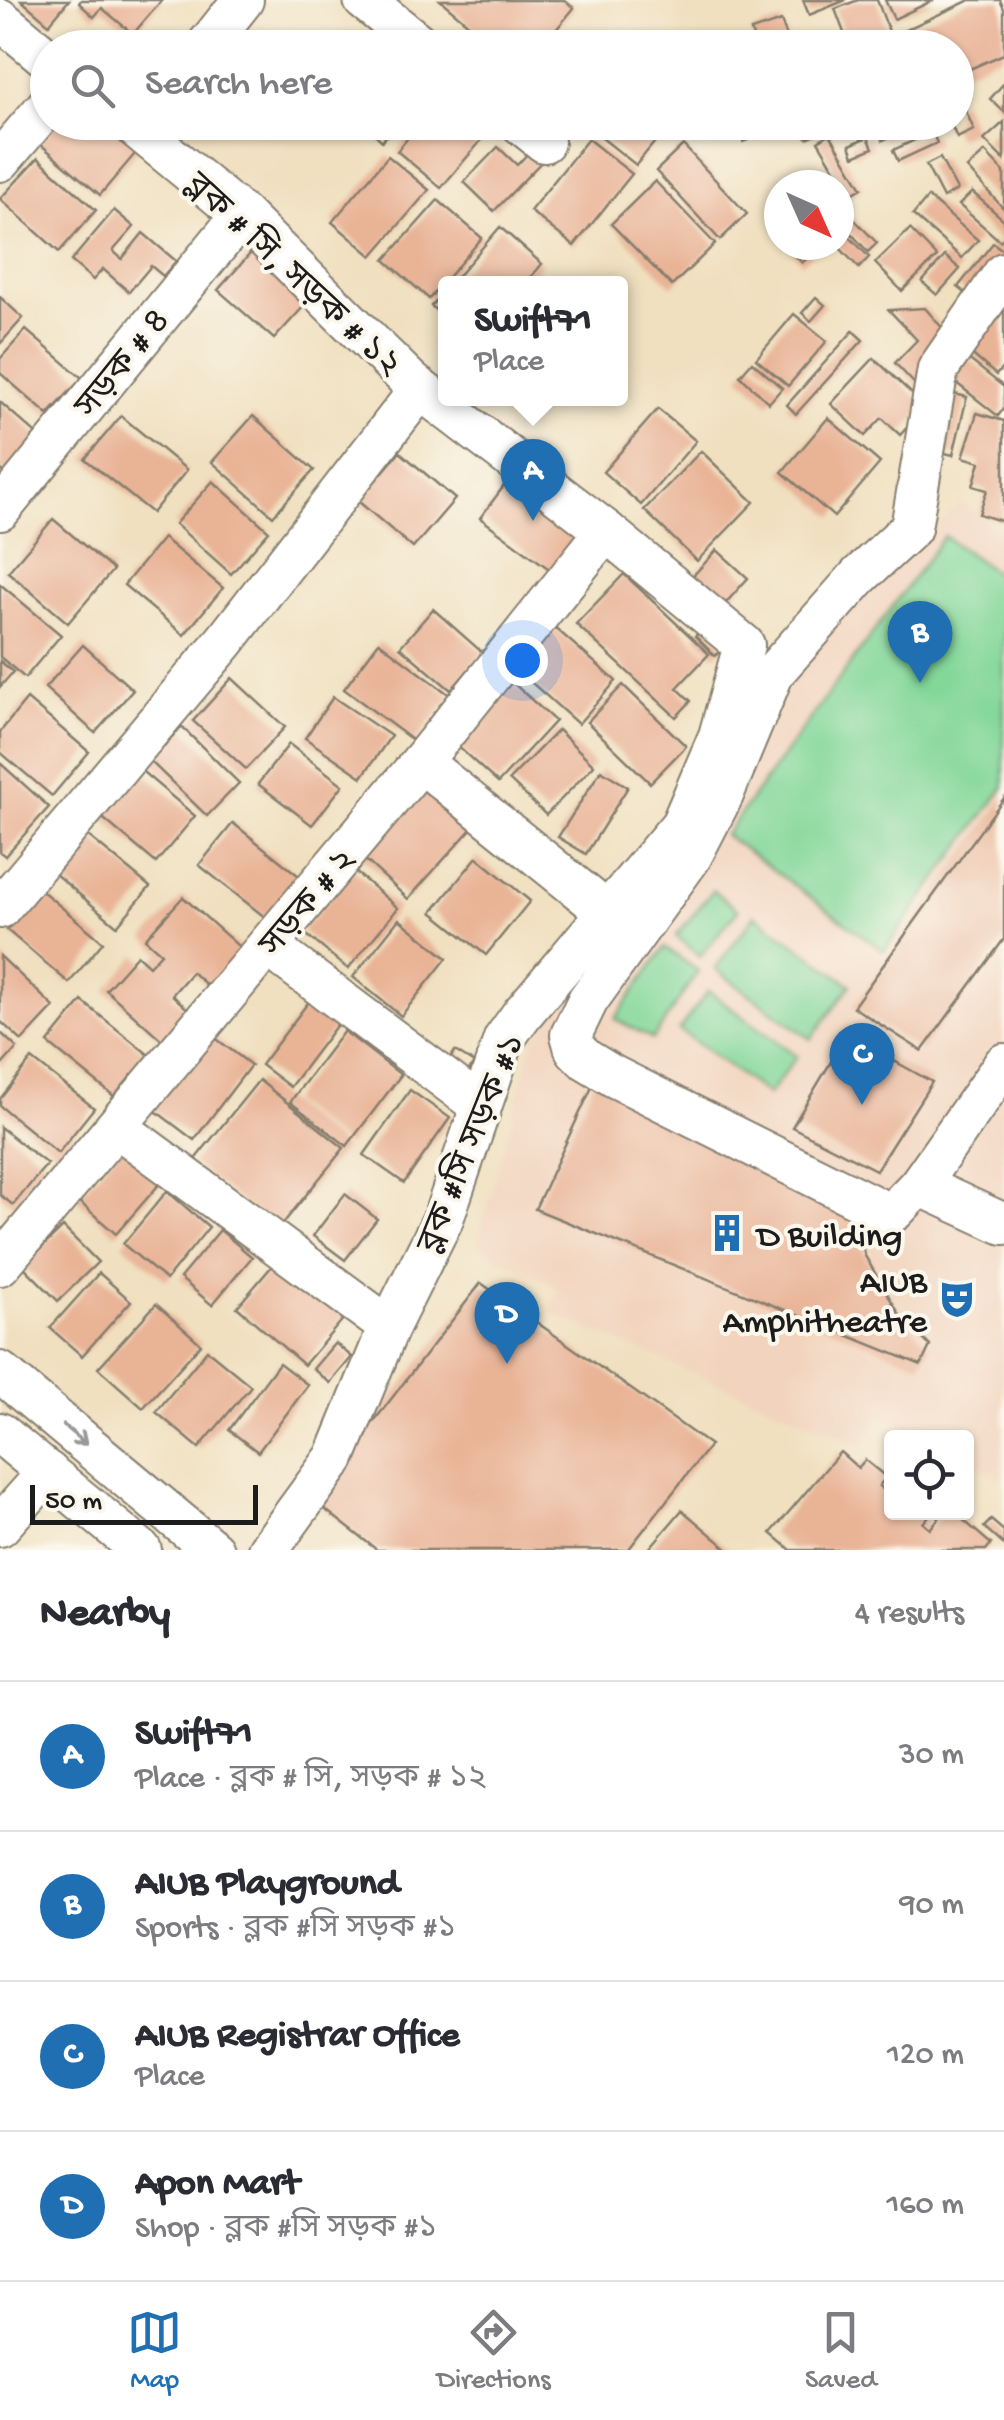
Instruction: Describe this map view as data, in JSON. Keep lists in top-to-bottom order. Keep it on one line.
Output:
{"streets":{"street":["ব্লক # সি, সড়ক # ১২","সড়ক # ৪","সড়ক # ২","ব্লক #সি সড়ক #১"]},"crossings":[["ব্লক # সি, সড়ক # ১২","সড়ক # ৪"],["ব্লক # সি, সড়ক # ১২","সড়ক # ২"],["ব্লক # সি, সড়ক # ১২","ব্লক #সি সড়ক #১"]],"places":{"building":["D Building"],"theatre":["AIUB Amphitheatre"]},"scale_bar":"50 m","north":"bottom right","page":{"search":"Search here","popup":["Swift71","Place"],"pins":["A","B","C","D"],"scale":"50 m","heading":["Nearby","4 results"],"list":[{"mark":"A","name":"Swift71","note":"Place · ব্লক # সি, সড়ক # ১২","value":"30 m"},{"mark":"B","name":"AIUB Playground","note":"Sports · ব্লক #সি সড়ক #১","value":"90 m"},{"mark":"C","name":"AIUB Registrar Office","note":"Place","value":"120 m"},{"mark":"D","name":"Apon Mart","note":"Shop · ব্লক #সি সড়ক #১","value":"160 m"}],"nav":["Map","Directions","Saved"]}}
